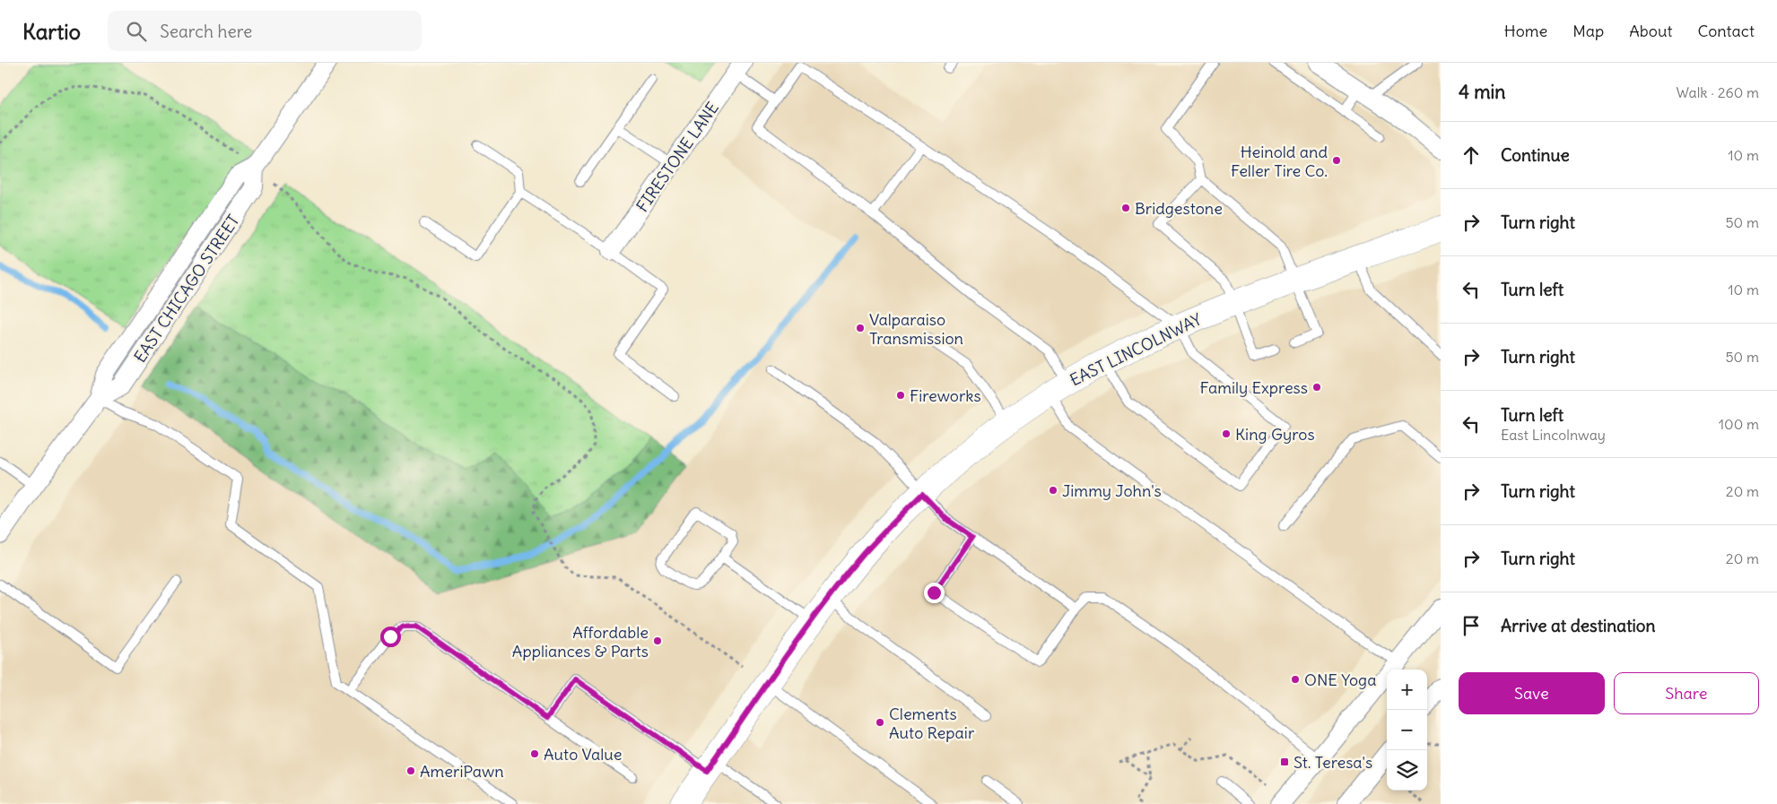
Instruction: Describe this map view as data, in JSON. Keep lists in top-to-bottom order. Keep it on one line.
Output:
{"streets":{"main road":["EAST LINCOLNWAY"],"street":["FIRESTONE LANE","EAST CHICAGO STREET"]},"places":{"other":["Heinold and Feller Tire Co.","Bridgestone","Valparaiso Transmission","Family Express","Fireworks","King Gyros","Jimmy John's","Affordable Appliances & Parts","ONE Yoga","Clements Auto Repair","Auto Value","AmeriPawn"],"transit":["St. Teresa's"]},"page":{"header":"Kartio","search":"Search here","nav":["Home","Map","About","Contact"],"heading":["4 min","Walk · 260 m"],"list":[["Continue","10 m"],["Turn right","50 m"],["Turn left","10 m"],["Turn right","50 m"],["Turn left","East Lincolnway","100 m"],["Turn right","20 m"],["Turn right","20 m"],"Arrive at destination"],"buttons":["Save","Share"],"map_buttons":["+","−"]}}
